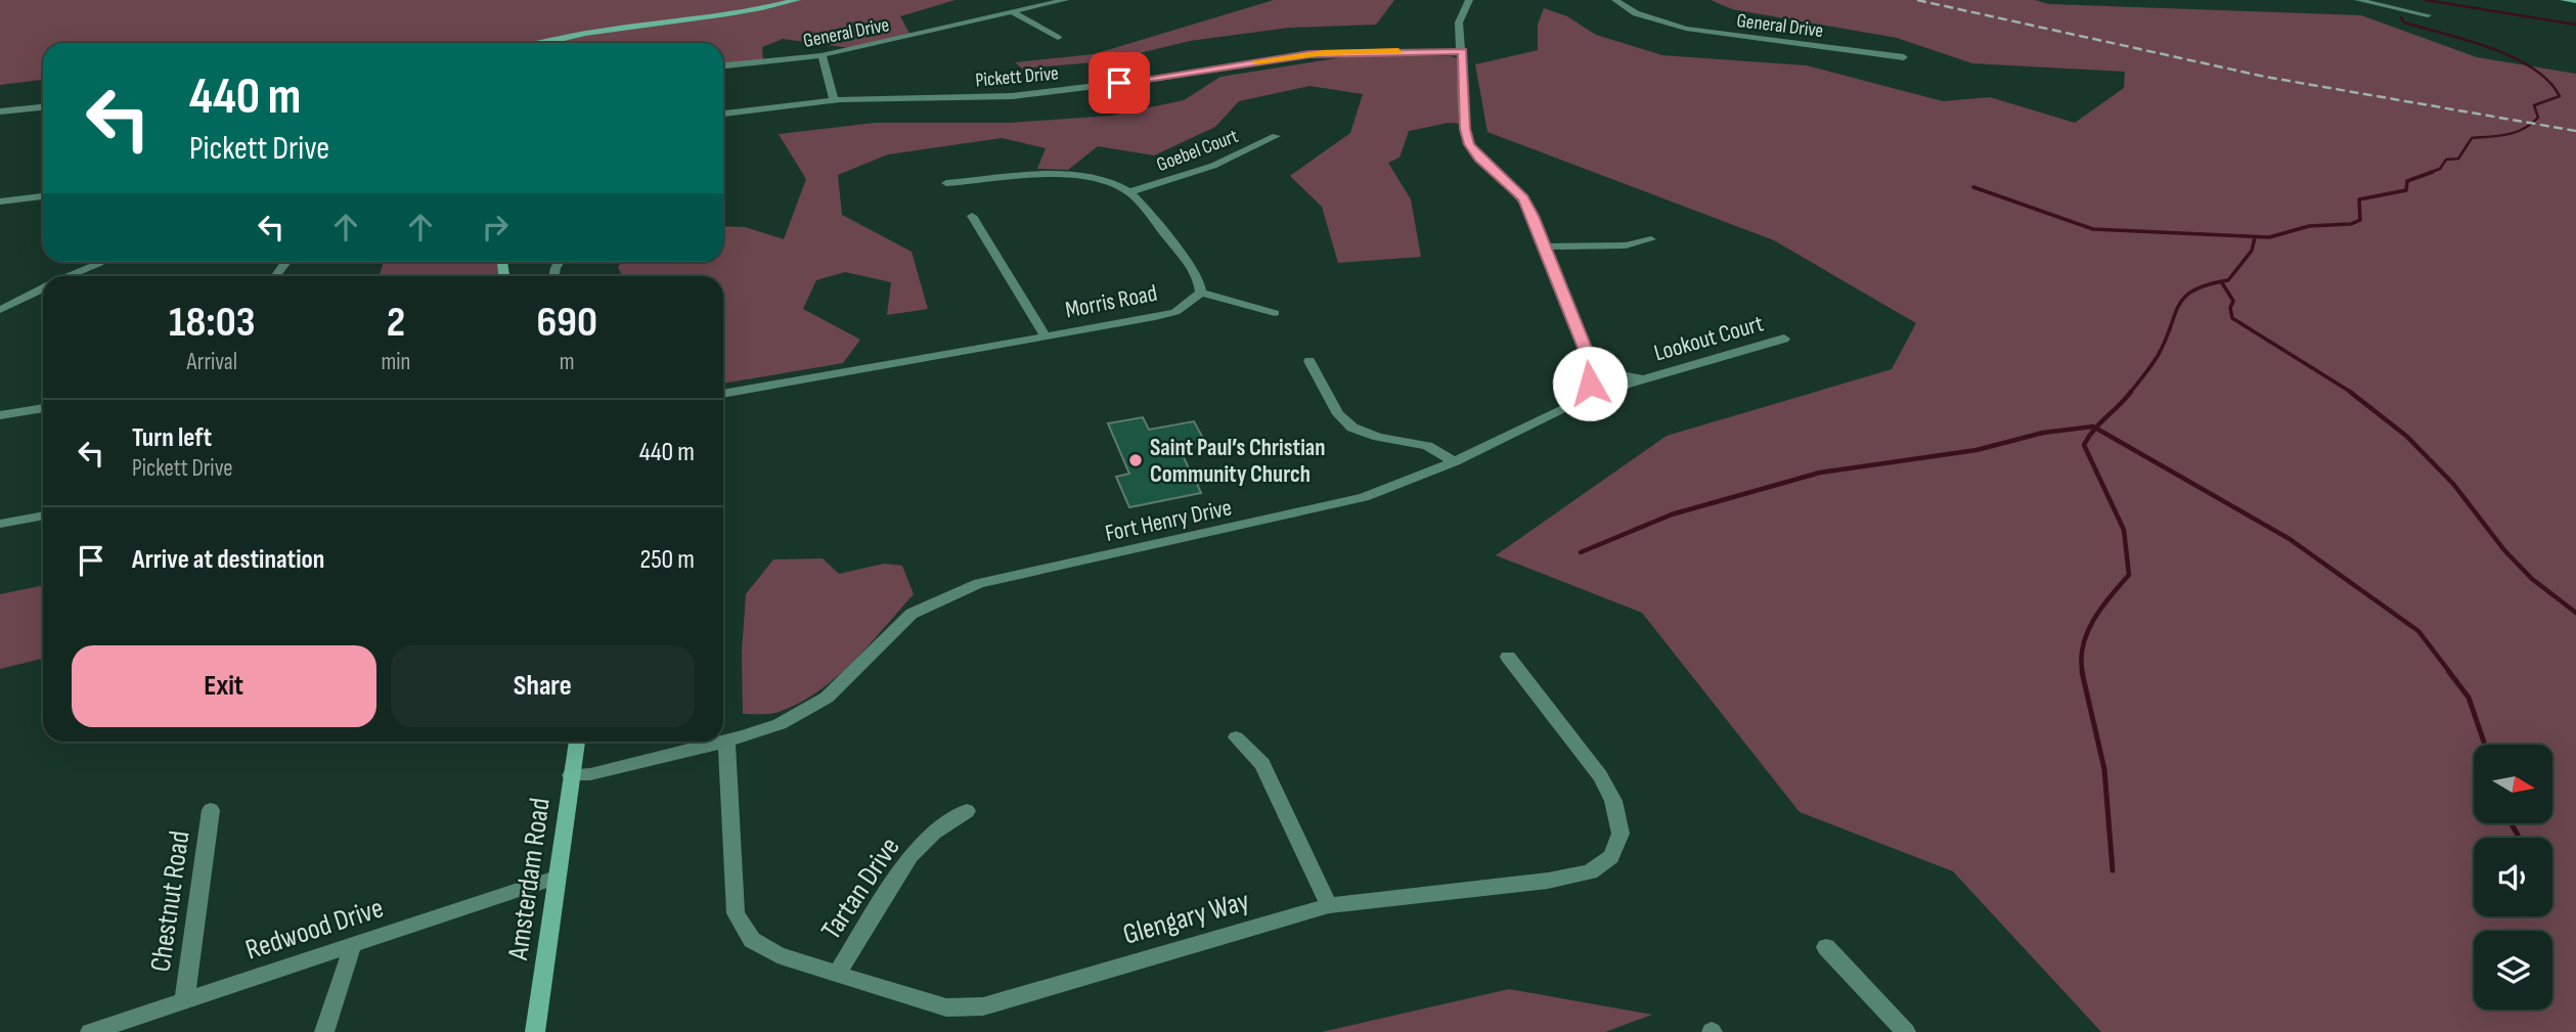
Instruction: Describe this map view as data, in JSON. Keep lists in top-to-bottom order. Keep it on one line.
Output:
{"streets":{"street":["General Drive","Pickett Drive","Goebel Court","Morris Road","Lookout Court","Fort Henry Drive","Amsterdam Road","Tartan Drive","Chestnut Road","Glengary Way","Redwood Drive"]},"crossings":[["Lookout Court","Fort Henry Drive"],["Fort Henry Drive","Amsterdam Road"],["Fort Henry Drive","Glengary Way"],["Amsterdam Road","Redwood Drive"],["Tartan Drive","Glengary Way"],["Chestnut Road","Redwood Drive"]],"places":["Saint Paul’s Christian Community Church"],"north":"right","page":{"turn":["440 m","Pickett Drive"],"eta":["18:03","Arrival","2","min","690","m"],"list":[{"name":"Turn left","note":"Pickett Drive","value":"440 m"},{"name":"Arrive at destination","value":"250 m"}],"buttons":["Exit","Share"]}}
